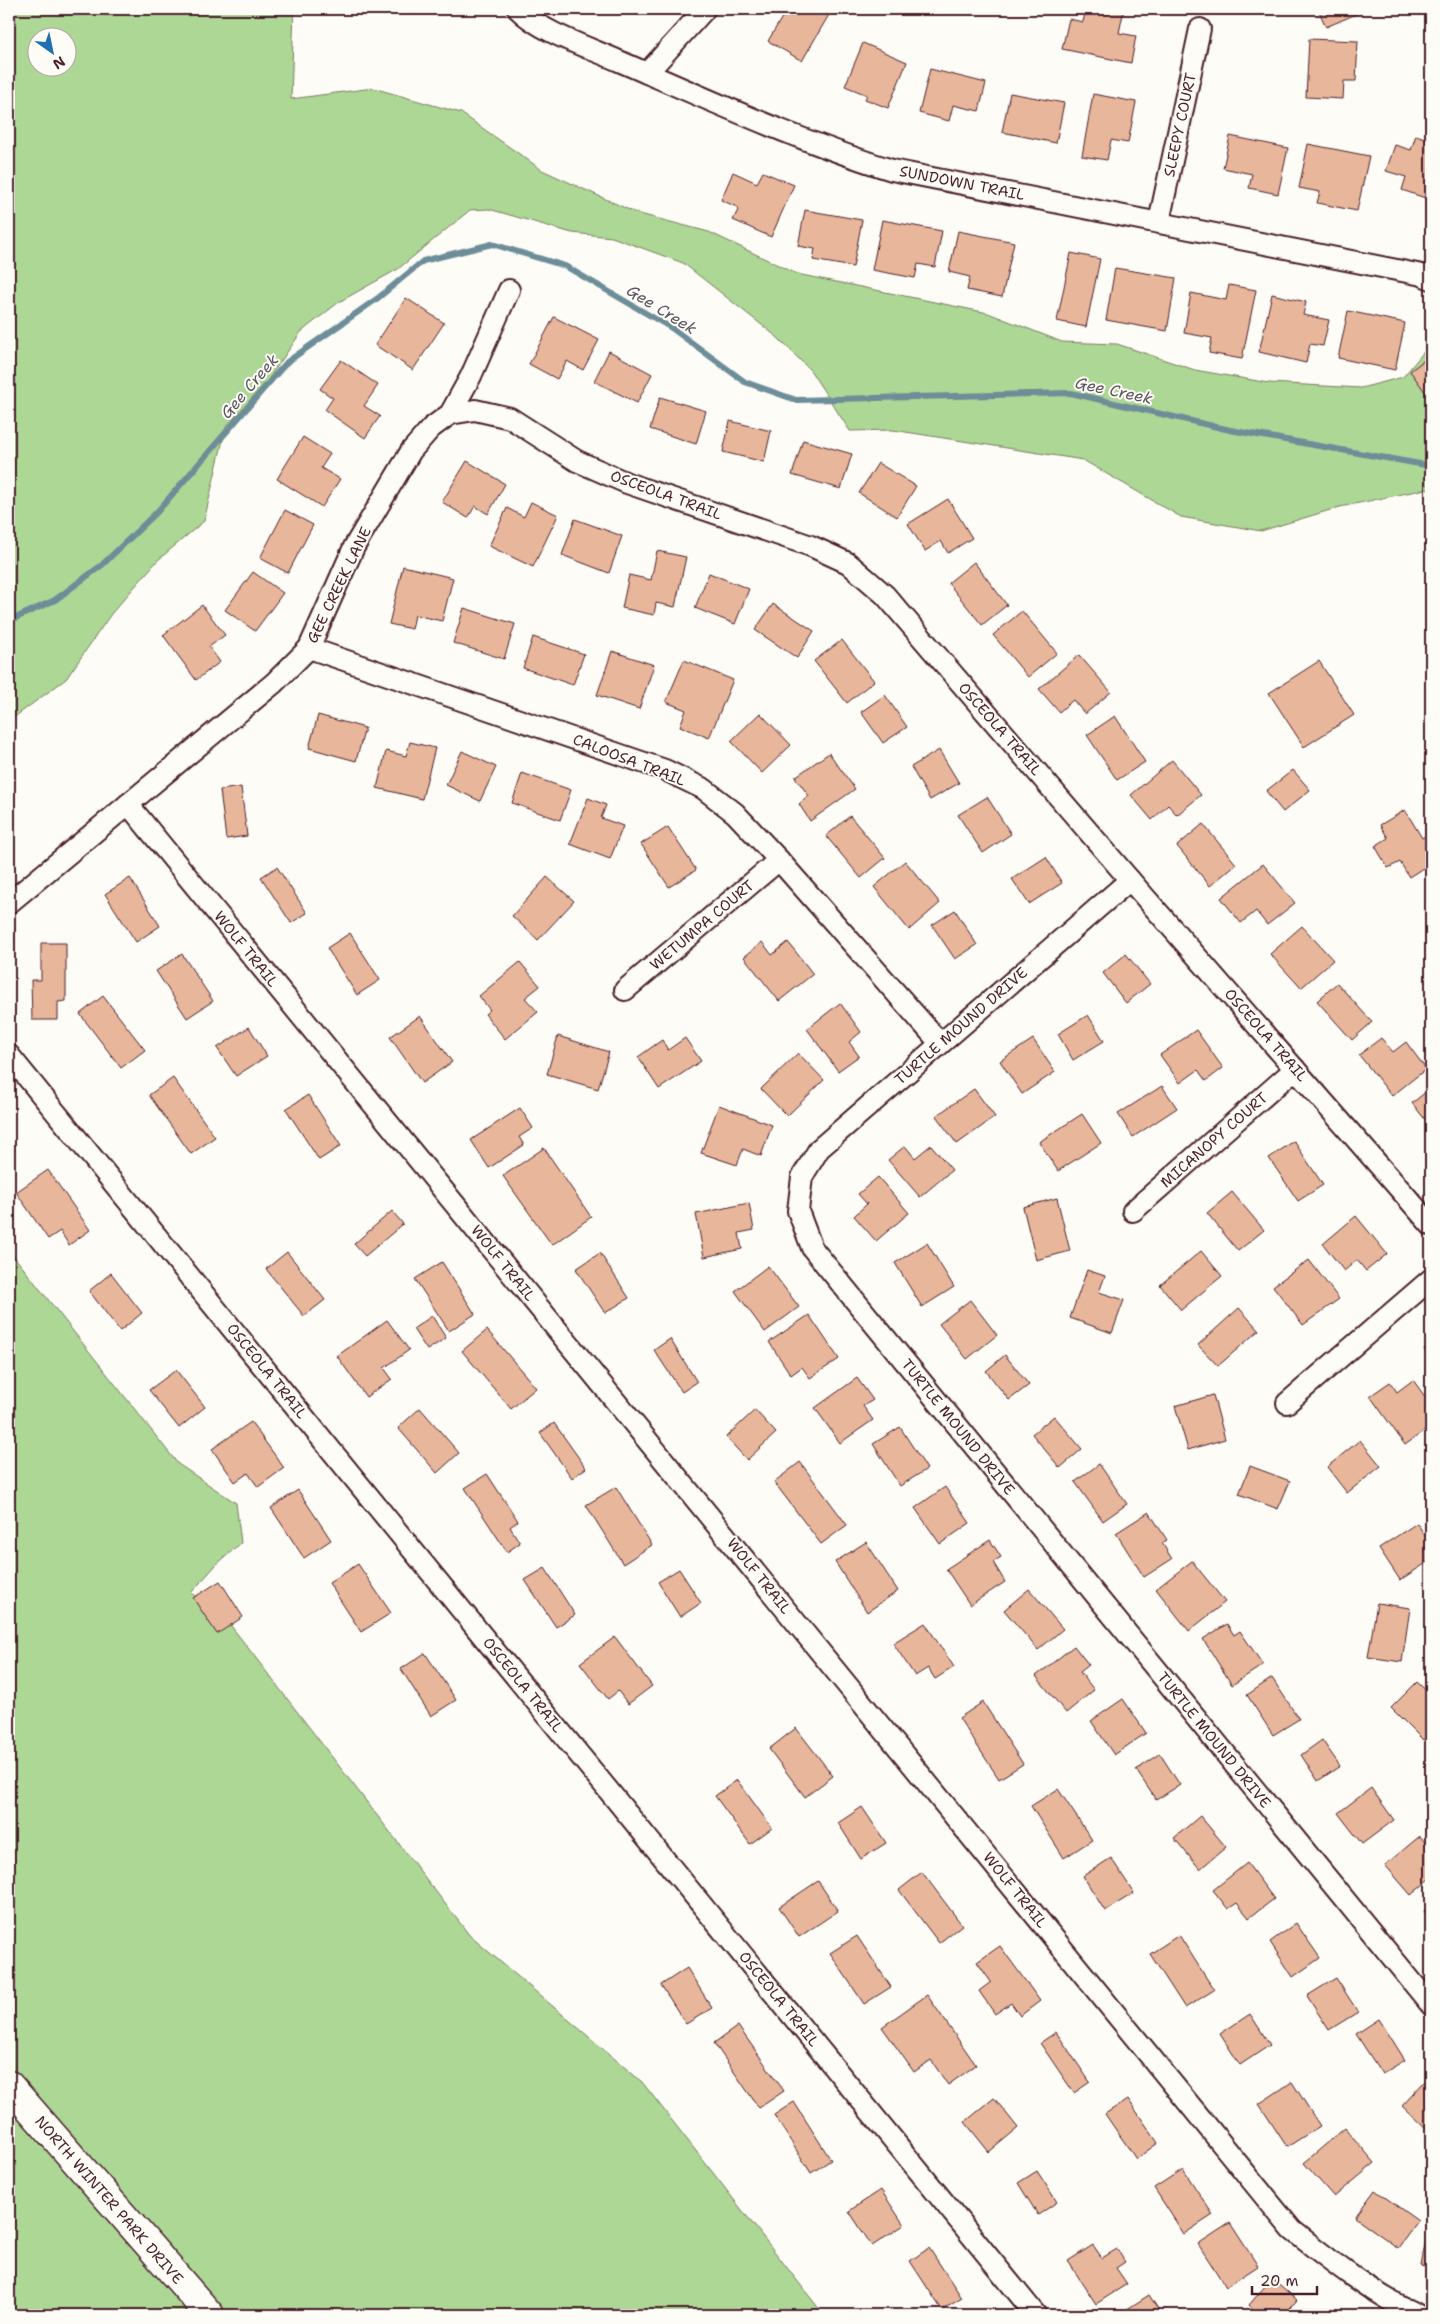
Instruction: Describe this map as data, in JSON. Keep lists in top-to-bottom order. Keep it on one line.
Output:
{"streets":{"street":["SLEEPY COURT","SUNDOWN TRAIL","OSCEOLA TRAIL","GEE CREEK LANE","CALOOSA TRAIL","WETUMPA COURT","WOLF TRAIL","TURTLE MOUND DRIVE","MICANOPY COURT","NORTH WINTER PARK DRIVE"]},"crossings":[["SLEEPY COURT","SUNDOWN TRAIL"],["OSCEOLA TRAIL","GEE CREEK LANE"],["OSCEOLA TRAIL","TURTLE MOUND DRIVE"],["OSCEOLA TRAIL","MICANOPY COURT"],["GEE CREEK LANE","CALOOSA TRAIL"],["GEE CREEK LANE","WOLF TRAIL"],["CALOOSA TRAIL","WETUMPA COURT"],["CALOOSA TRAIL","TURTLE MOUND DRIVE"]],"water":["Gee Creek"],"scale_bar":"20 m","north":"bottom right"}
